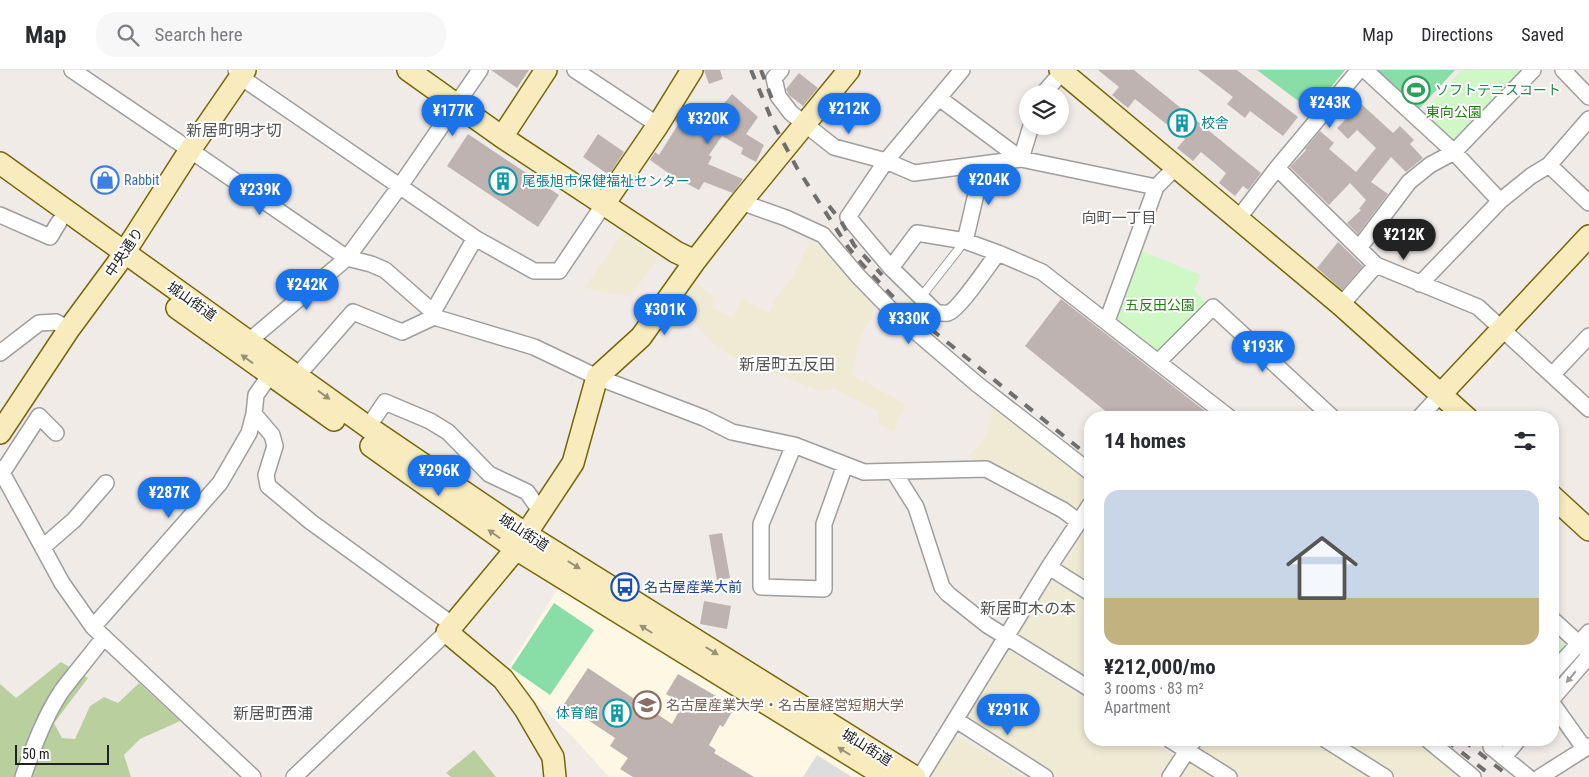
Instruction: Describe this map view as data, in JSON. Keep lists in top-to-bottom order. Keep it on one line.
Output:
{"streets":{"street":["中央通り","城山街道"]},"crossings":[["中央通り","城山街道"]],"districts":["新居町明才切","向町一丁目","新居町五反田","新居町木の本","新居町西浦"],"parks":["東向公園","五反田公園"],"places":{"sports":["ソフトテニスコート"],"building":["校舎","尾張旭市保健福祉センター","体育館"],"shop":["Rabbit"],"bus stop":["名古屋産業大前"],"school or university":["名古屋産業大学・名古屋経営短期大学"]},"scale_bar":"50 m","page":{"header":"Map","search":"Search here","nav":["Map","Directions","Saved"],"price":["¥243K","¥212K","¥177K","¥320K","¥204K","¥239K","¥212K","¥242K","¥301K","¥330K","¥193K","¥296K","¥287K","¥291K"],"heading":"14 homes","list":[{"name":"¥212,000/mo","note":"3 rooms · 83 m² · Apartment"}],"scale":"50 m"}}
